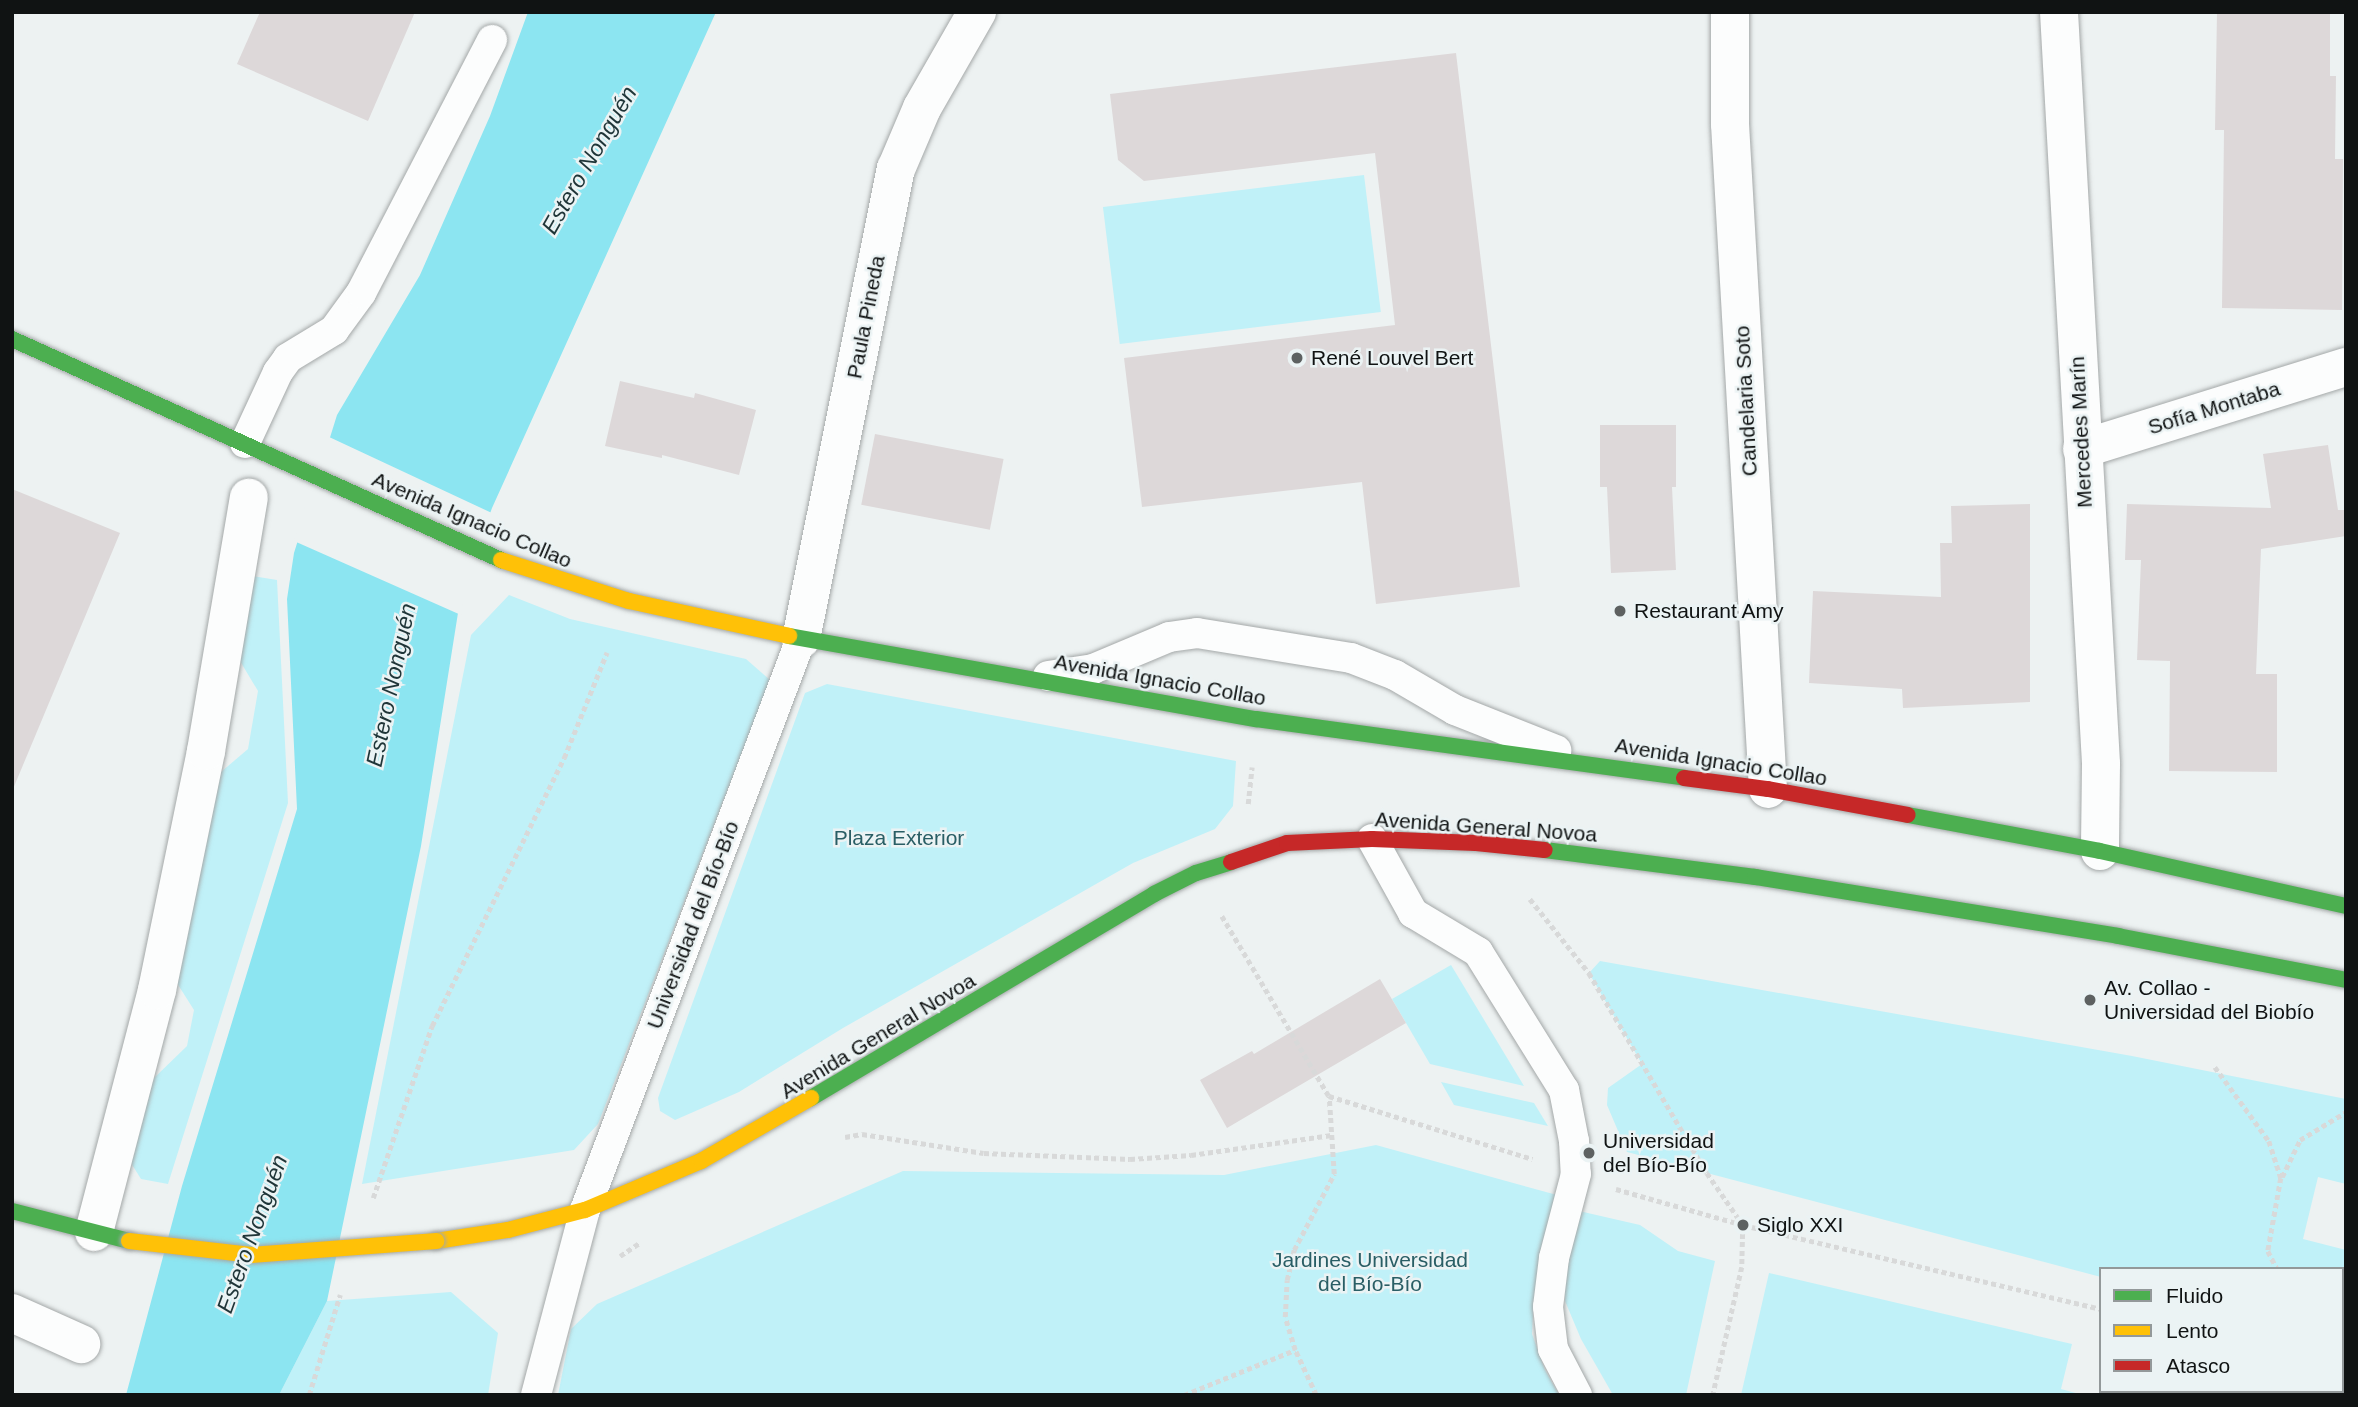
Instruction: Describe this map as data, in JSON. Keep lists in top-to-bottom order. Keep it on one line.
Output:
{"streets":{"main road":["Avenida Ignacio Collao","Avenida General Novoa"],"street":["Paula Pineda","Candelaria Soto","Sofía Montaba","Mercedes Marín"],"lane":["Universidad del Bío-Bío"]},"crossings":[["Paula Pineda","Avenida Ignacio Collao"],["Paula Pineda","Universidad del Bío-Bío"],["Candelaria Soto","Avenida Ignacio Collao"],["Sofía Montaba","Mercedes Marín"],["Mercedes Marín","Avenida Ignacio Collao"],["Avenida Ignacio Collao","Universidad del Bío-Bío"],["Avenida General Novoa","Universidad del Bío-Bío"]],"water":["Estero Nonguén"],"parks":["Plaza Exterior","Jardines Universidad del Bío-Bío"],"places":["René Louvel Bert","Restaurant Amy","Av. Collao - Universidad del Biobío","Universidad del Bío-Bío","Siglo XXI"],"legend":["Fluido","Lento","Atasco"]}
